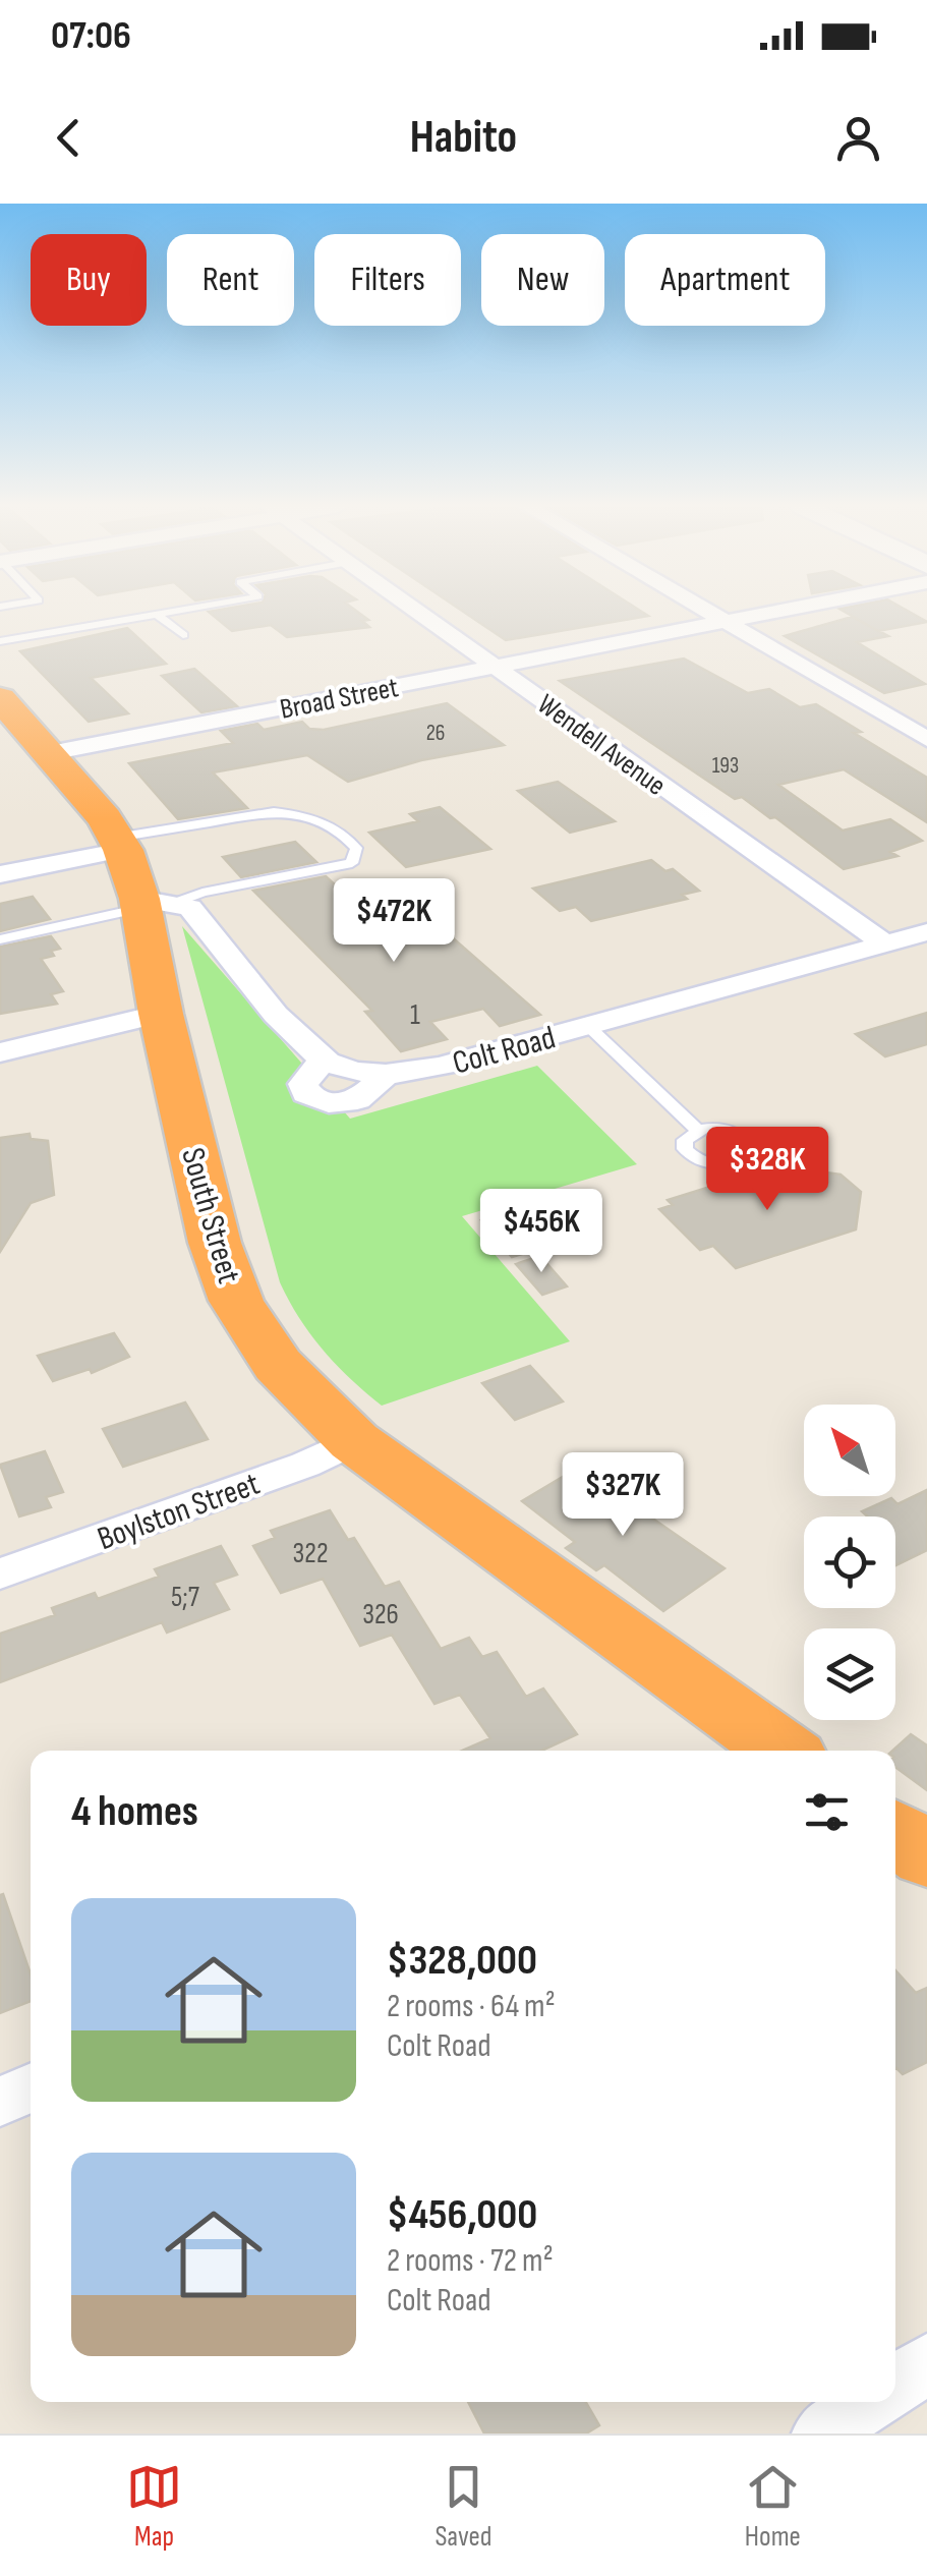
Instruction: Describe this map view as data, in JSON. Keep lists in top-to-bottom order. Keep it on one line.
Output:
{"streets":{"highway":["South Street"],"street":["Broad Street","Wendell Avenue","Colt Road","Boylston Street"]},"crossings":[["Broad Street","Wendell Avenue"],["Broad Street","South Street"],["Wendell Avenue","Colt Road"],["Colt Road","South Street"],["South Street","Boylston Street"]],"house_numbers":["26","193","1","322","5;7","326"],"north":"top left","page":{"status":"07:06","header":"Habito","chip":["Buy","Rent","Filters","New","Apartment"],"price":["$472K","$328K","$456K","$327K"],"heading":"4 homes","list":[{"name":"$328,000","note":"2 rooms · 64 m² · Colt Road"},{"name":"$456,000","note":"2 rooms · 72 m² · Colt Road"}],"tabs":["Map","Saved","Home"]}}
